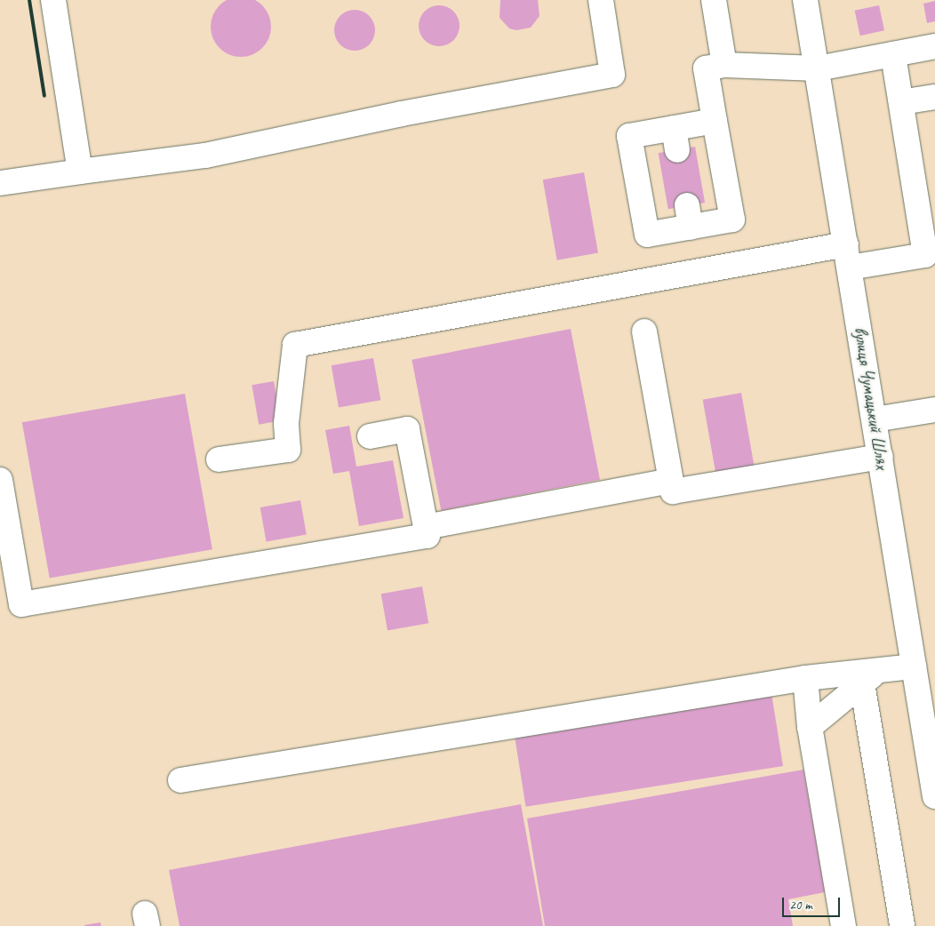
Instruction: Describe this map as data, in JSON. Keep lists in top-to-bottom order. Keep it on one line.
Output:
{"streets":{"main road":["вулиця Чумацький Шлях"]},"scale_bar":"20 m"}
